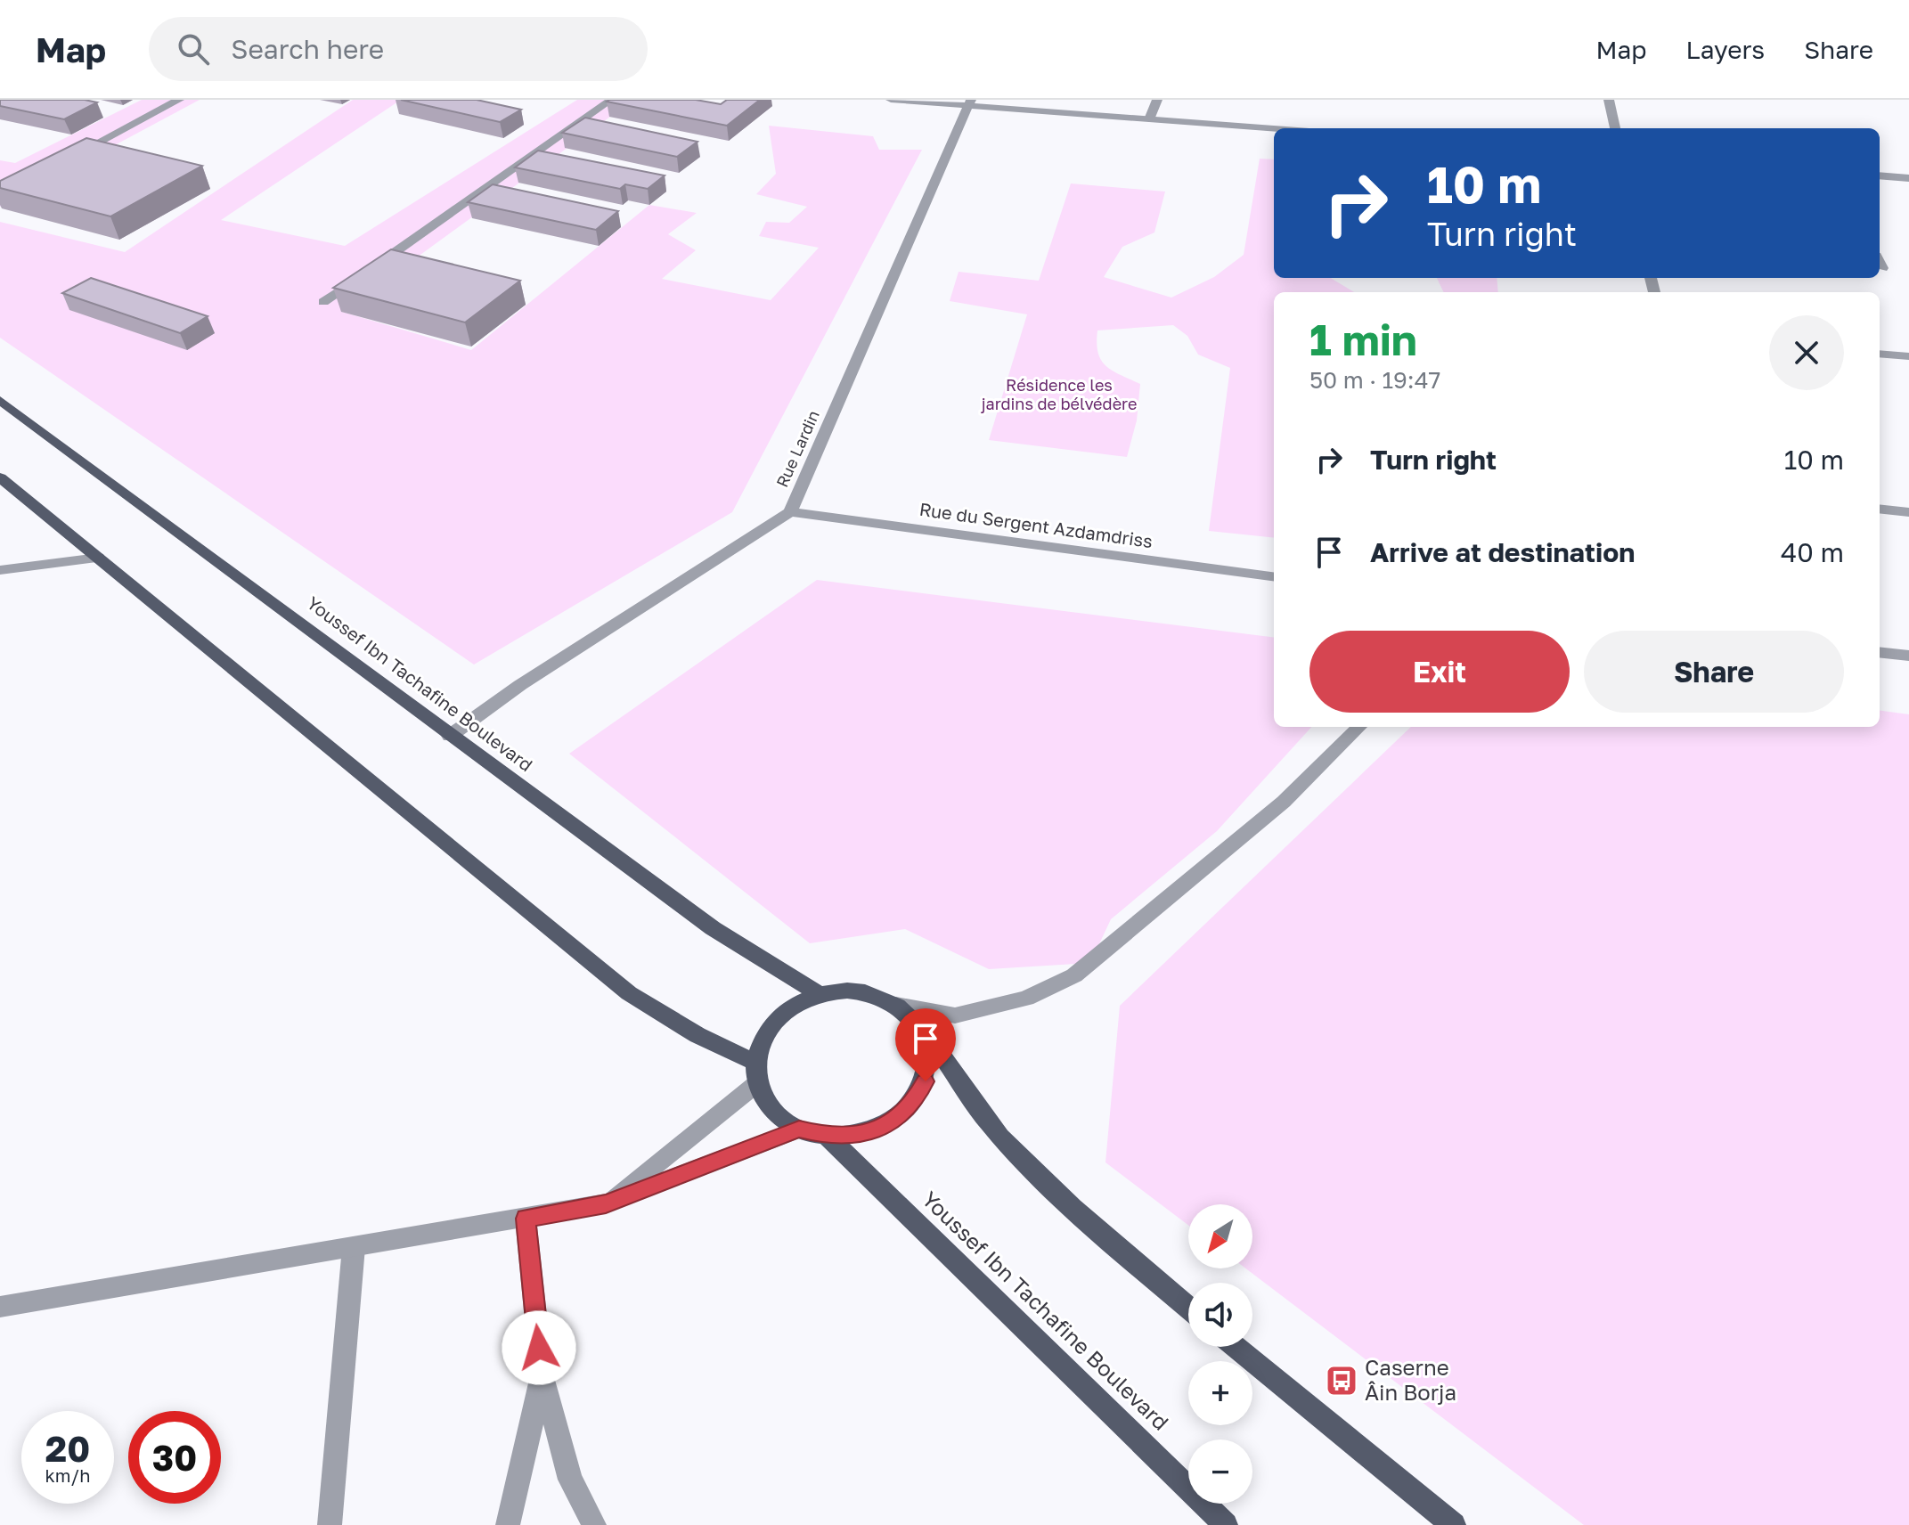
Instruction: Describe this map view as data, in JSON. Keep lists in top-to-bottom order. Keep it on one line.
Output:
{"streets":{"main road":["Youssef Ibn Tachafine Boulevard"],"street":["Rue Lardin","Rue du Sergent Azdamdriss"]},"crossings":[["Rue Lardin","Rue du Sergent Azdamdriss"],["Rue Lardin","Youssef Ibn Tachafine Boulevard"]],"parks":["Résidence les jardins de bélvédère"],"places":{"bus stop":["Caserne Âin Borja"]},"north":"bottom left","page":{"header":"Map","search":"Search here","nav":["Map","Layers","Share"],"turn":["10 m","Turn right"],"heading":["1 min","50 m · 19:47"],"list":[{"name":"Turn right","value":"10 m"},{"name":"Arrive at destination","value":"40 m"}],"buttons":["Exit","Share"],"map_buttons":["+","−"],"speed":"20 km/h","limit":"30"}}
